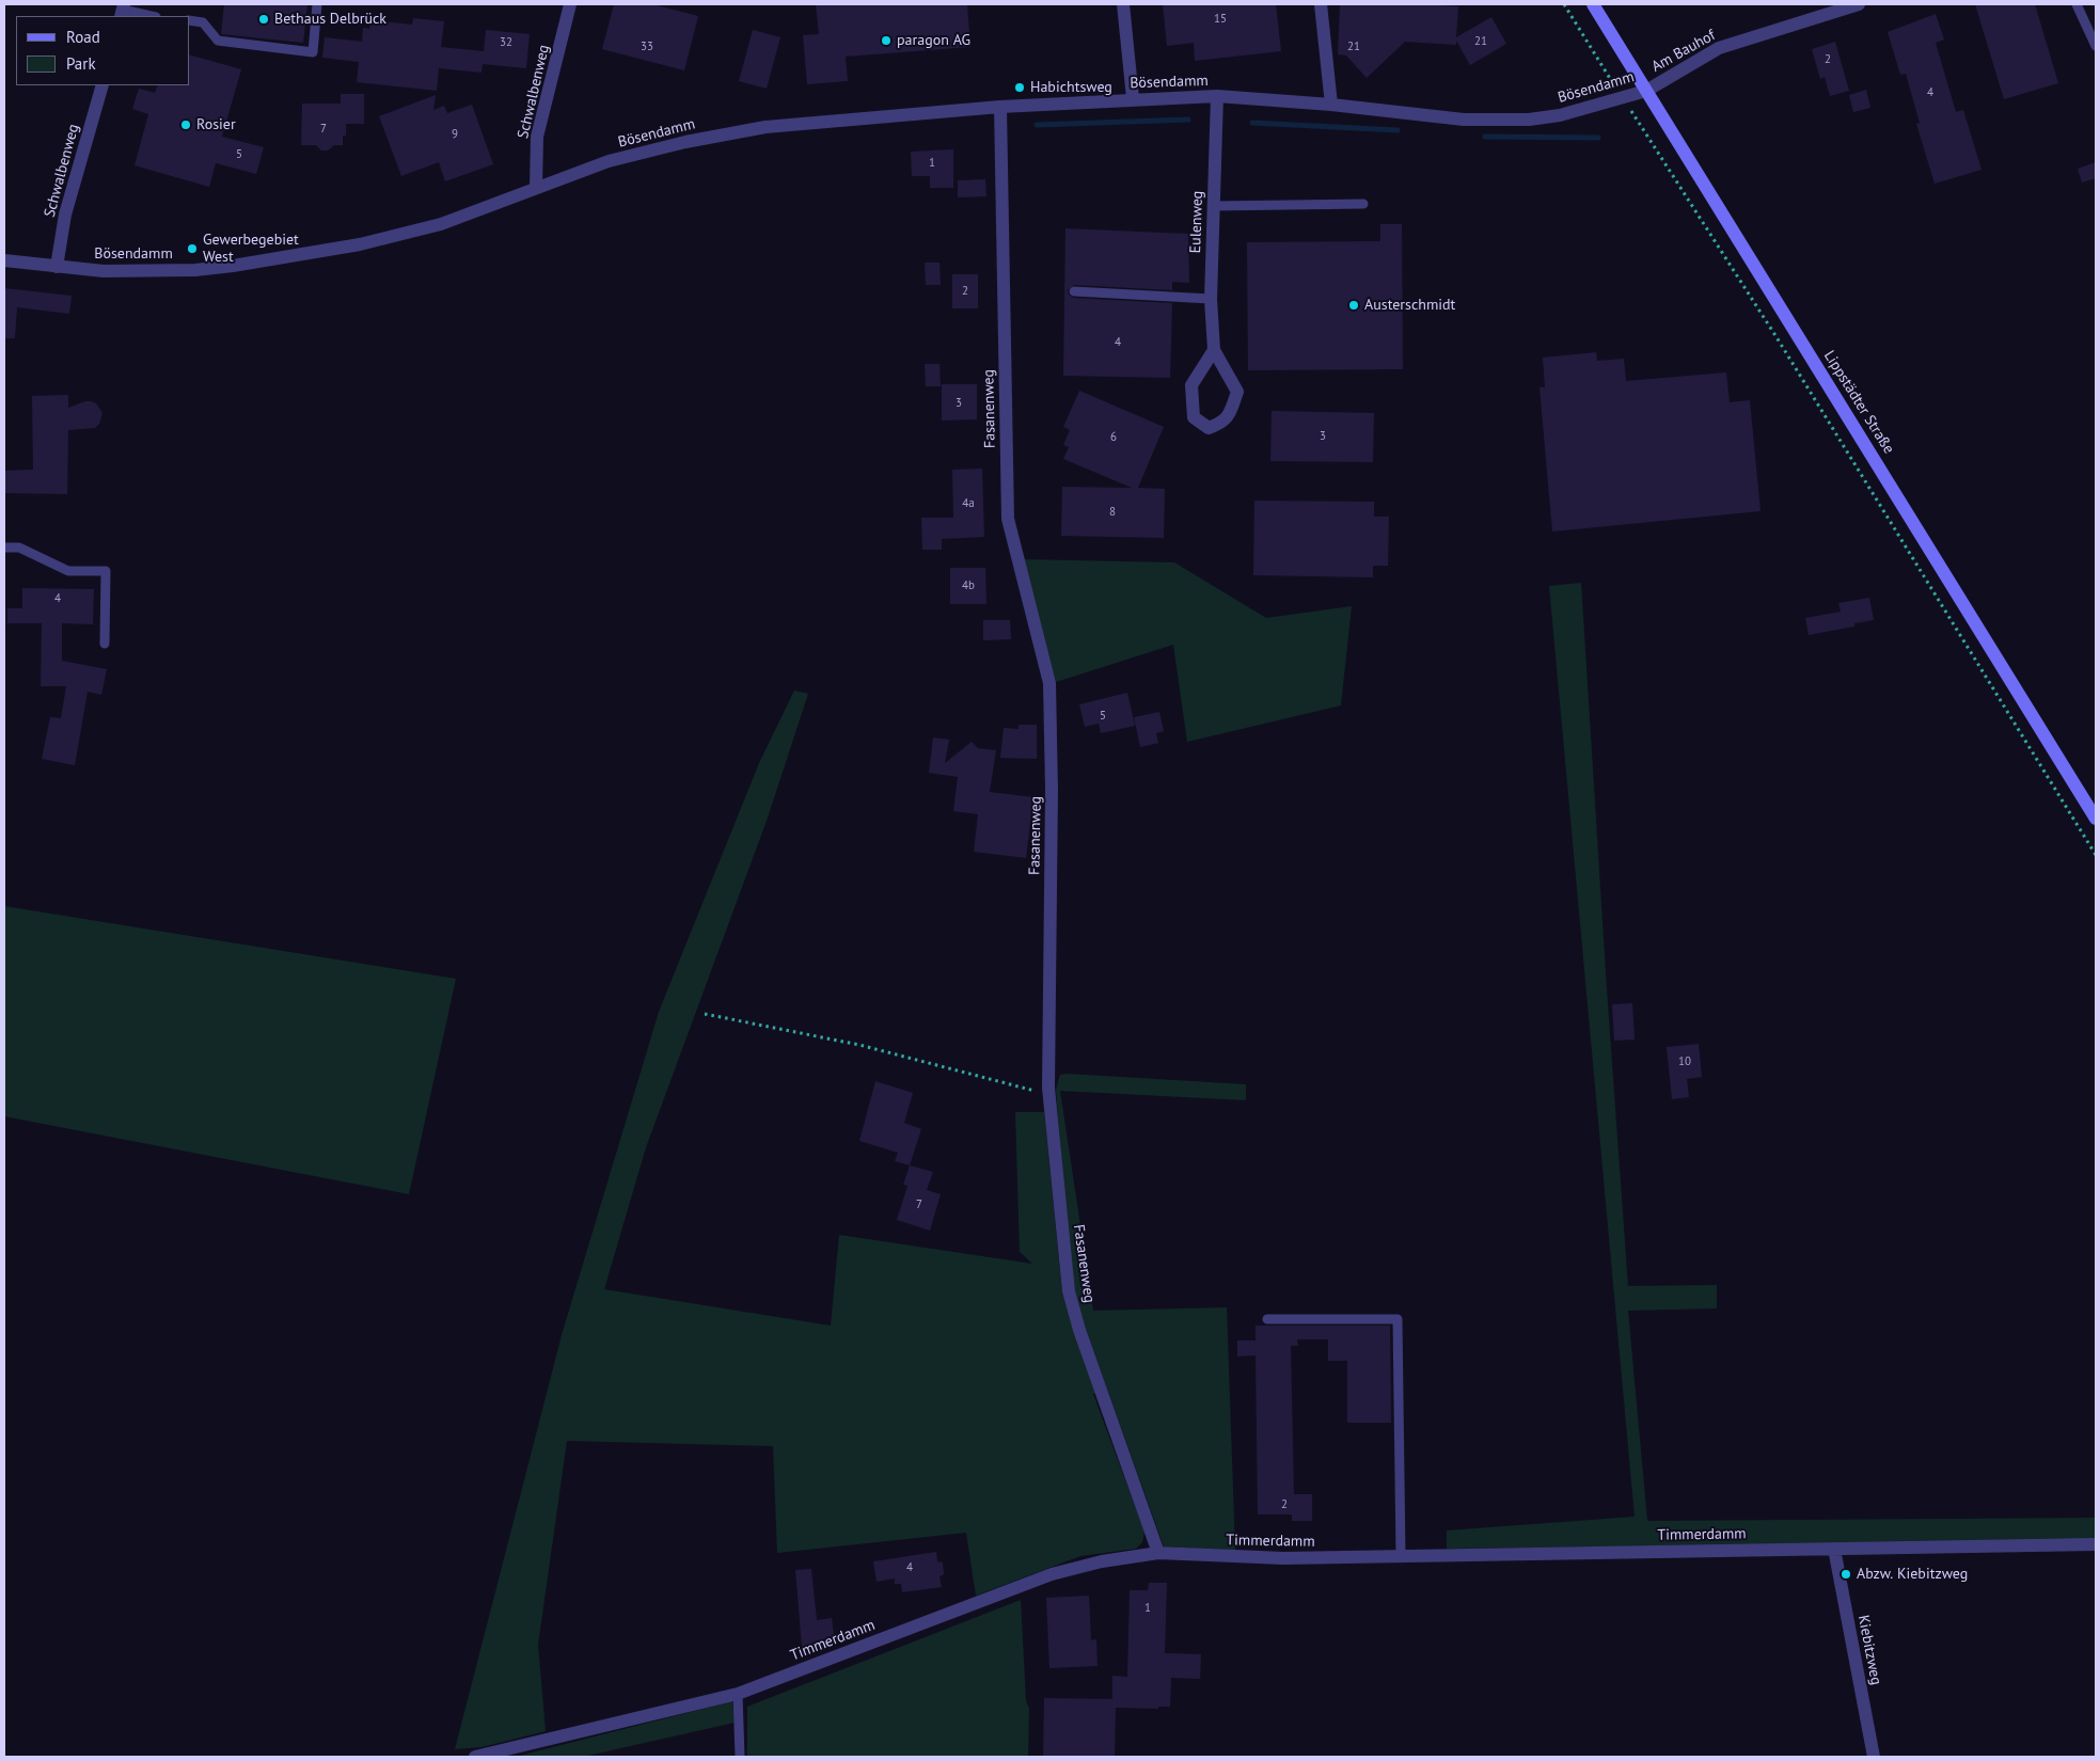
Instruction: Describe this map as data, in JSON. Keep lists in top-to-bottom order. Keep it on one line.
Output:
{"streets":{"main road":["Lippstädter Straße"],"street":["Am Bauhof","Bösendamm","Schwalbenweg","Eulenweg","Fasanenweg","Timmerdamm","Kiebitzweg"]},"crossings":[["Am Bauhof","Bösendamm"],["Am Bauhof","Lippstädter Straße"],["Bösendamm","Schwalbenweg"],["Bösendamm","Eulenweg"],["Bösendamm","Lippstädter Straße"],["Bösendamm","Fasanenweg"],["Fasanenweg","Timmerdamm"],["Timmerdamm","Kiebitzweg"]],"places":["Bethaus Delbrück","paragon AG","Habichtsweg","Rosier","Gewerbegebiet West","Austerschmidt","Abzw. Kiebitzweg"],"house_numbers":["15","21","32","33","21","2","4","7","9","5","1","2","4","3","3","6","4a","8","4b","4","5","10","7","2","4","1"],"legend":["Road","Park"]}
